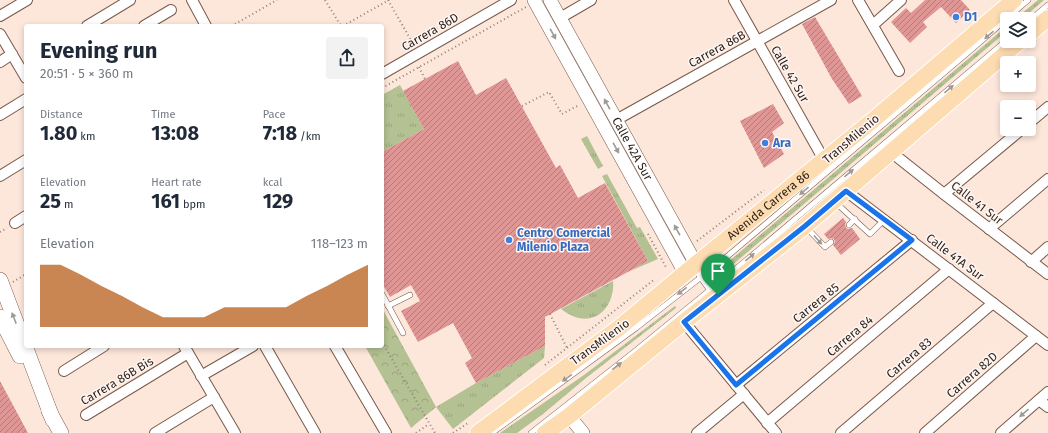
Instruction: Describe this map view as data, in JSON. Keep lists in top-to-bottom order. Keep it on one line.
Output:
{"streets":{"main road":["Avenida Carrera 86"],"street":["Carrera 86D","Carrera 86B","Calle 42 Sur","Calle 42A Sur","Calle 41 Sur","Calle 41A Sur","Carrera 85","Carrera 84","Carrera 83","Carrera 82D","Carrera 86B Bis"],"lane":["TransMilenio"]},"crossings":[["Carrera 86B","Calle 42 Sur"],["Carrera 86B","Calle 42A Sur"],["Calle 42 Sur","Avenida Carrera 86"],["TransMilenio","Calle 42A Sur"],["TransMilenio","Avenida Carrera 86"],["Calle 42A Sur","Avenida Carrera 86"],["Calle 41A Sur","Carrera 85"],["Calle 41A Sur","Carrera 84"],["Calle 41A Sur","Carrera 83"],["Calle 41A Sur","Carrera 82D"]],"places":["D1","Ara","Centro Comercial Milenio Plaza"],"page":{"map_buttons":["+","−"],"heading":["Evening run","20:51 · 5 × 360 m"],"stats":[["Distance","1.80 km"],["Time","13:08"],["Pace","7:18 /km"],["Elevation","25 m"],["Heart rate","161 bpm"],["kcal","129"]],"chart":["Elevation","118–123 m"]}}
